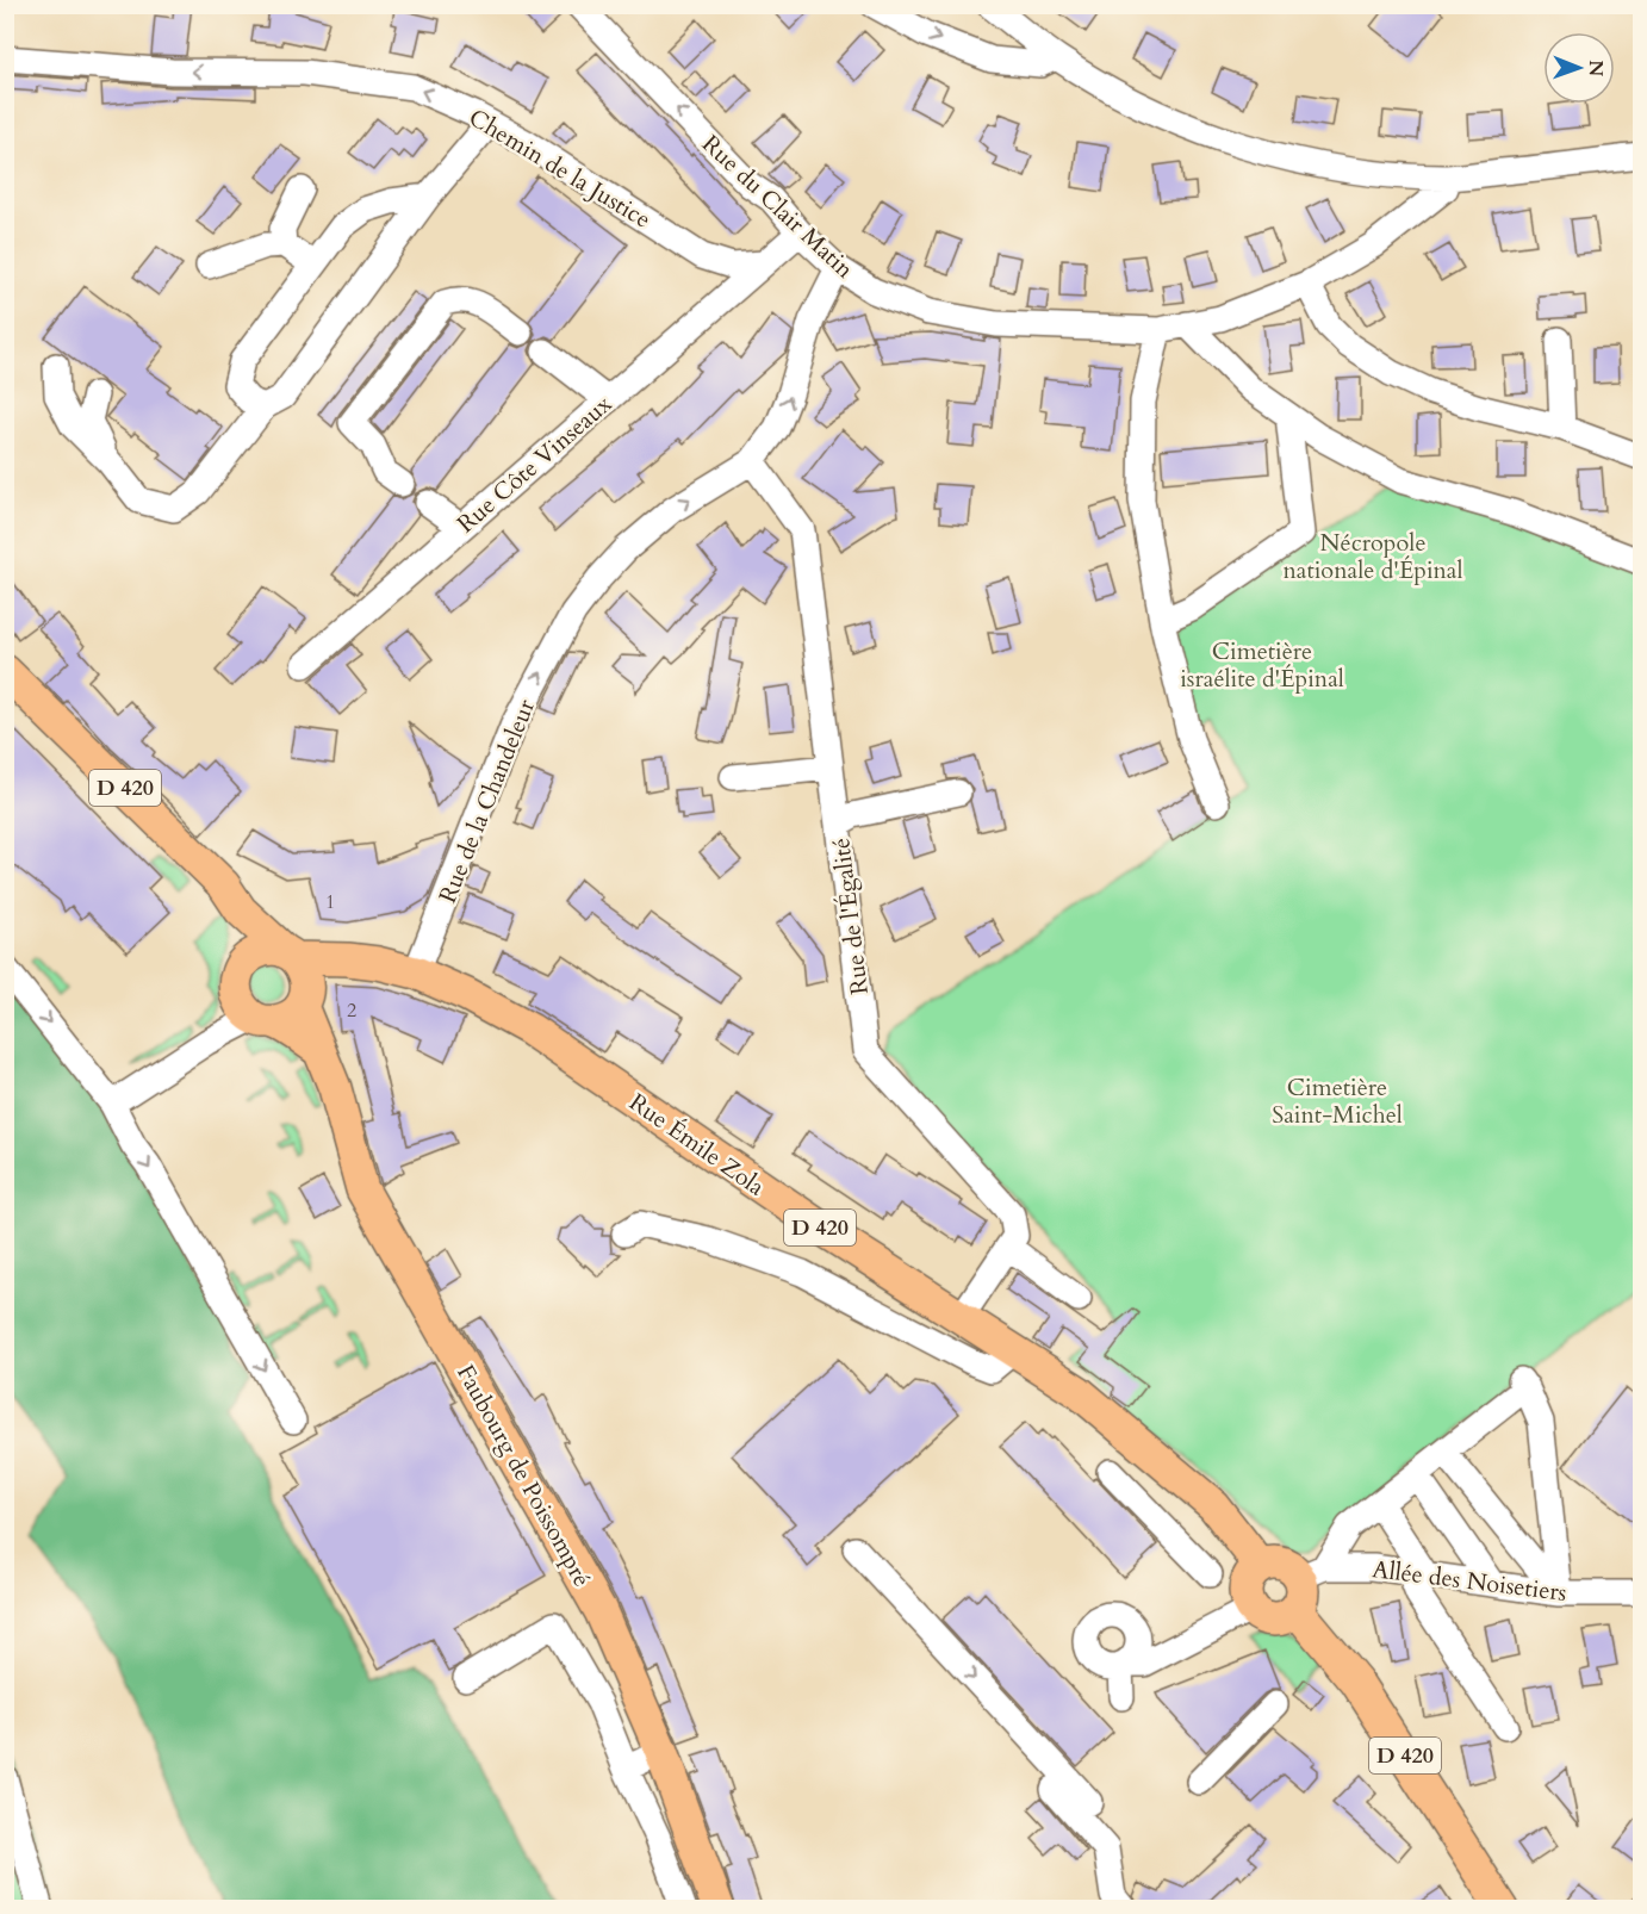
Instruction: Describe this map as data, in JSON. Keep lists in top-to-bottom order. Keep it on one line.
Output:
{"streets":{"main road":["D 420","Rue Émile Zola","Faubourg de Poissompré"],"street":["Chemin de la Justice","Rue du Clair Matin","Rue Côte Vinseaux","Rue de la Chandeleur","Rue de l'Égalité","Allée des Noisetiers"]},"crossings":[["Chemin de la Justice","Rue Côte Vinseaux"],["Rue du Clair Matin","Rue de la Chandeleur"],["D 420","Rue Émile Zola"],["D 420","Allée des Noisetiers"],["Rue de la Chandeleur","Rue de l'Égalité"],["Rue de la Chandeleur","Rue Émile Zola"],["Rue de l'Égalité","Rue Émile Zola"],["Rue Émile Zola","Allée des Noisetiers"]],"one_way":["Chemin de la Justice","Rue de la Chandeleur"],"parks":["Nécropole nationale d'Épinal","Cimetière israélite d'Épinal","Cimetière Saint-Michel"],"house_numbers":["1","2"],"north":"right"}
